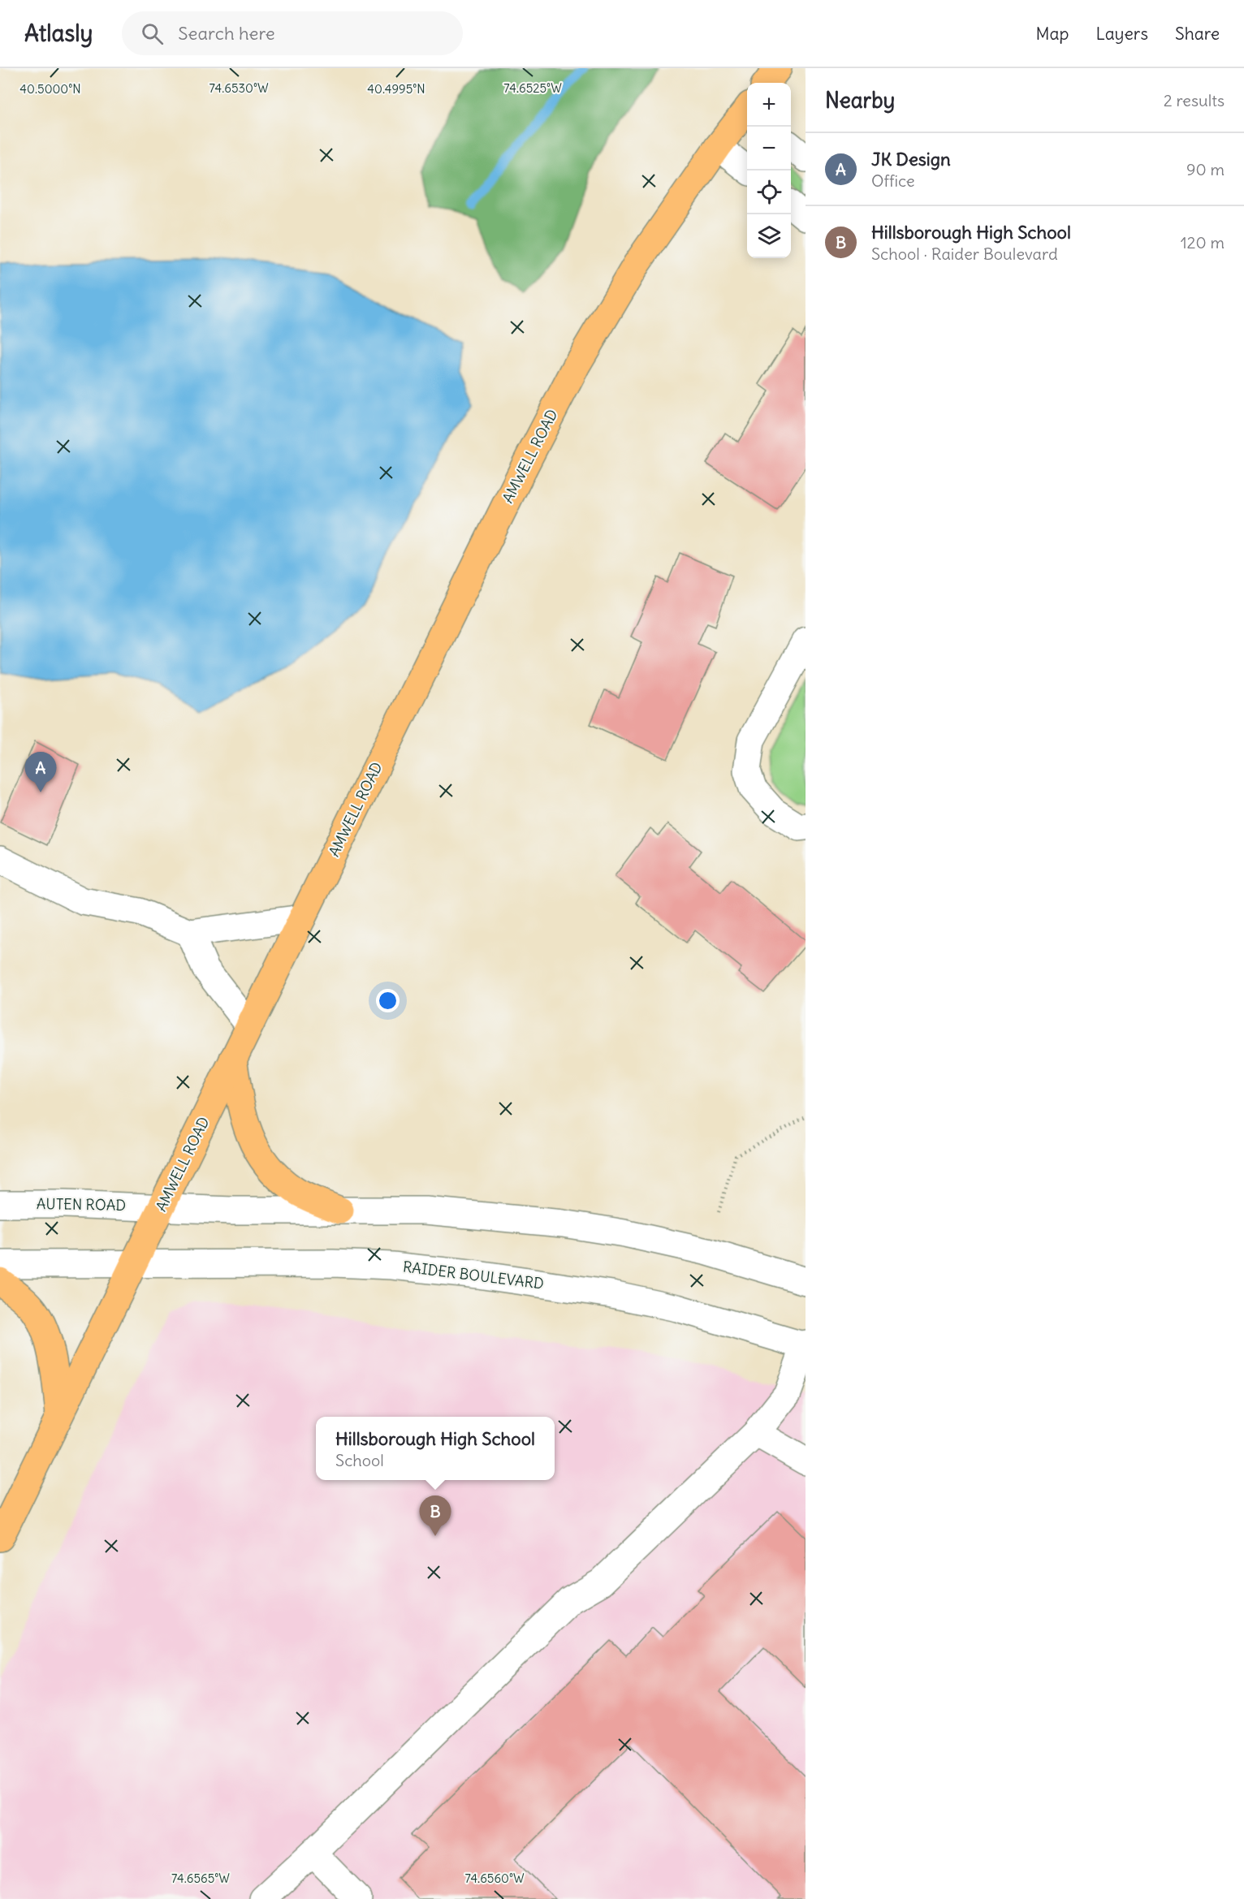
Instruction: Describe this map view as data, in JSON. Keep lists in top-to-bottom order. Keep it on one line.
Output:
{"streets":{"main road":["AMWELL ROAD"],"street":["AUTEN ROAD","RAIDER BOULEVARD"]},"crossings":[["AMWELL ROAD","AUTEN ROAD"],["AMWELL ROAD","RAIDER BOULEVARD"]],"page":{"header":"Atlasly","search":"Search here","nav":["Map","Layers","Share"],"heading":["Nearby","2 results"],"map_buttons":["+","−"],"list":[{"mark":"A","name":"JK Design","note":"Office","value":"90 m"},{"mark":"B","name":"Hillsborough High School","note":"School · Raider Boulevard","value":"120 m"}],"pins":["A","B"],"popup":["Hillsborough High School","School"]},"coordinates":["74.6530°W","74.6525°W","40.5000°N","40.4995°N","74.6565°W","74.6560°W"]}
